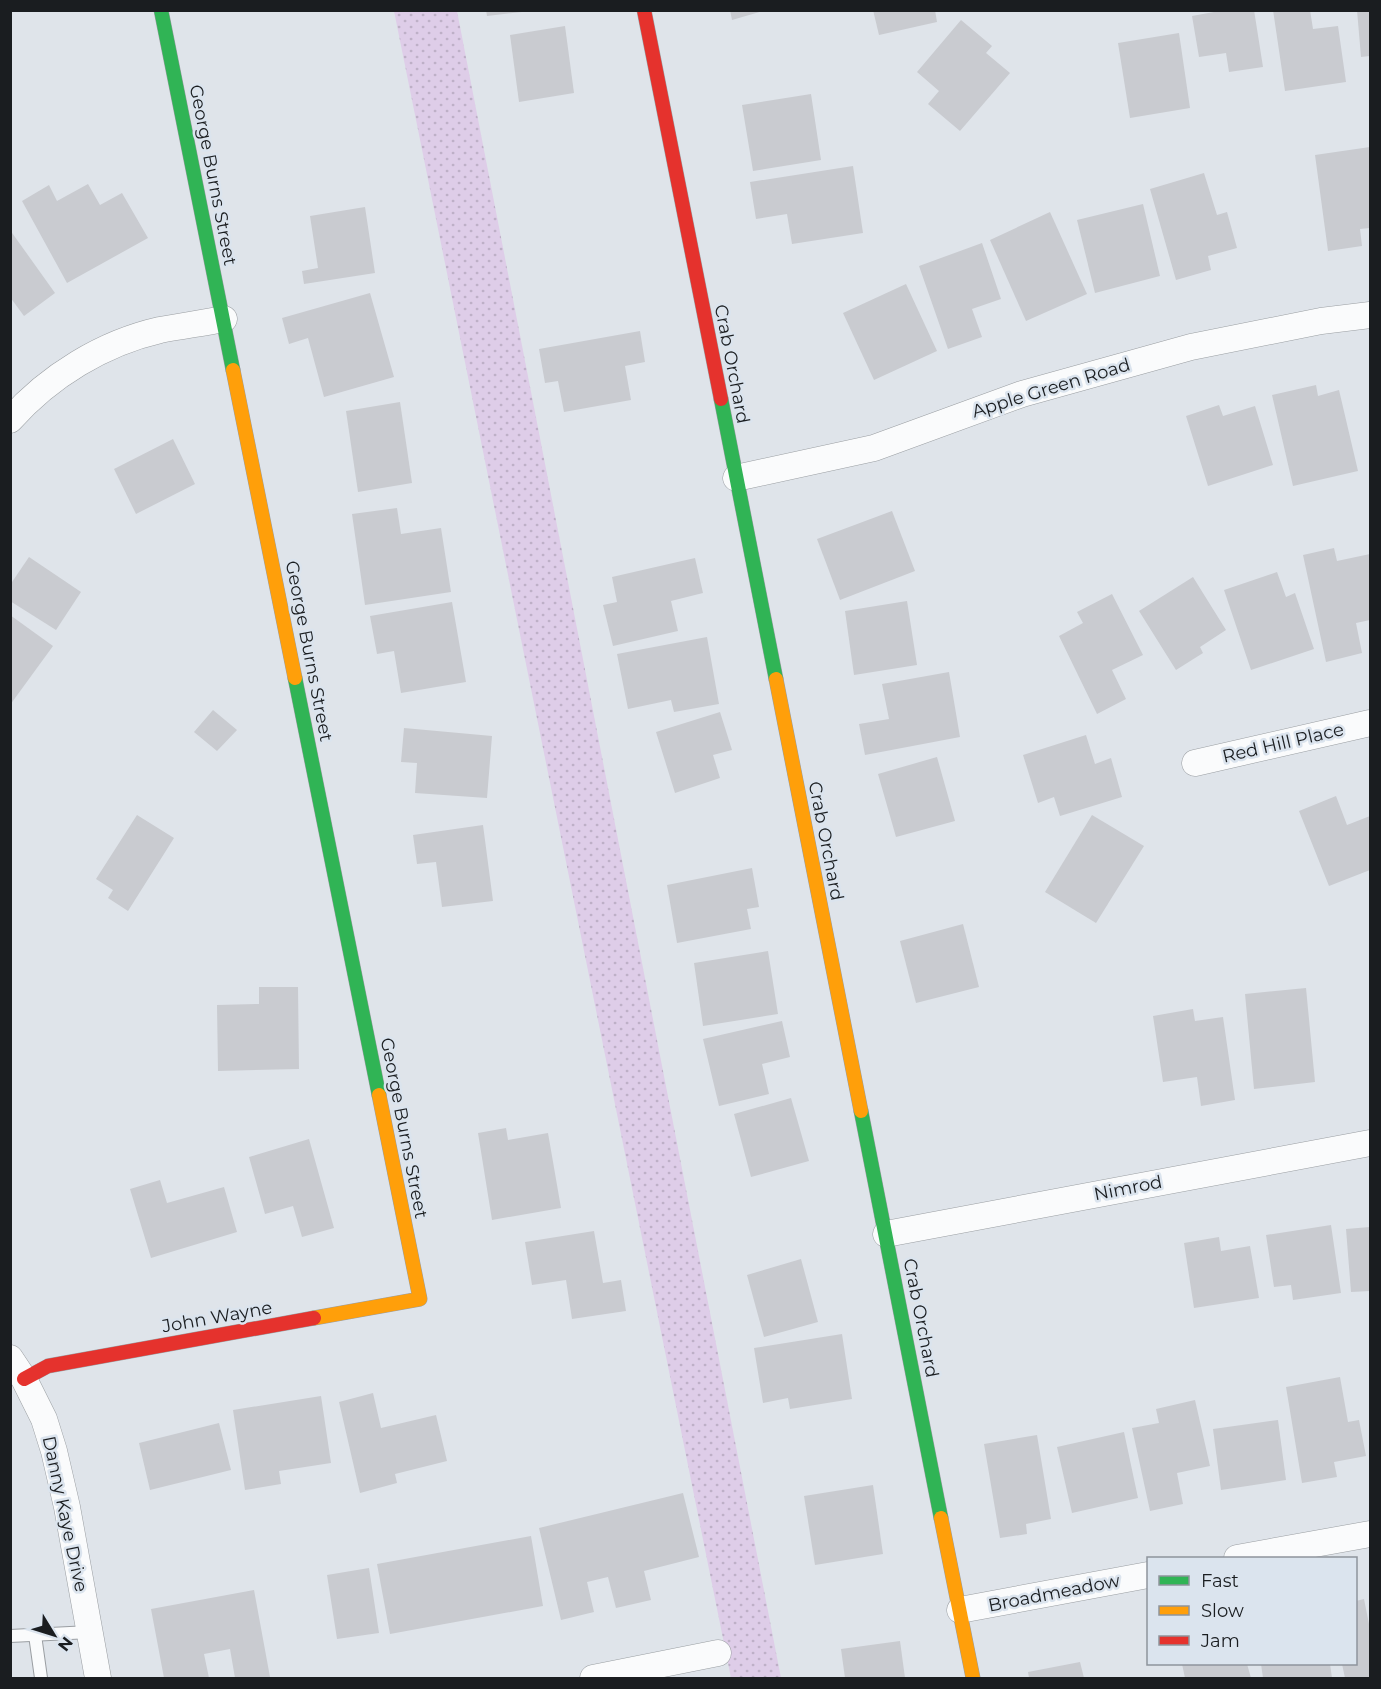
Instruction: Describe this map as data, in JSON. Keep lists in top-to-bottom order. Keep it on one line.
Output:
{"streets":{"street":["George Burns Street","Crab Orchard","Apple Green Road","Red Hill Place","Nimrod","John Wayne","Danny Kaye Drive","Broadmeadow"]},"crossings":[["George Burns Street","John Wayne"],["Crab Orchard","Apple Green Road"],["Crab Orchard","Nimrod"],["Crab Orchard","Broadmeadow"],["John Wayne","Danny Kaye Drive"]],"legend":["Fast","Slow","Jam"],"north":"bottom right"}
